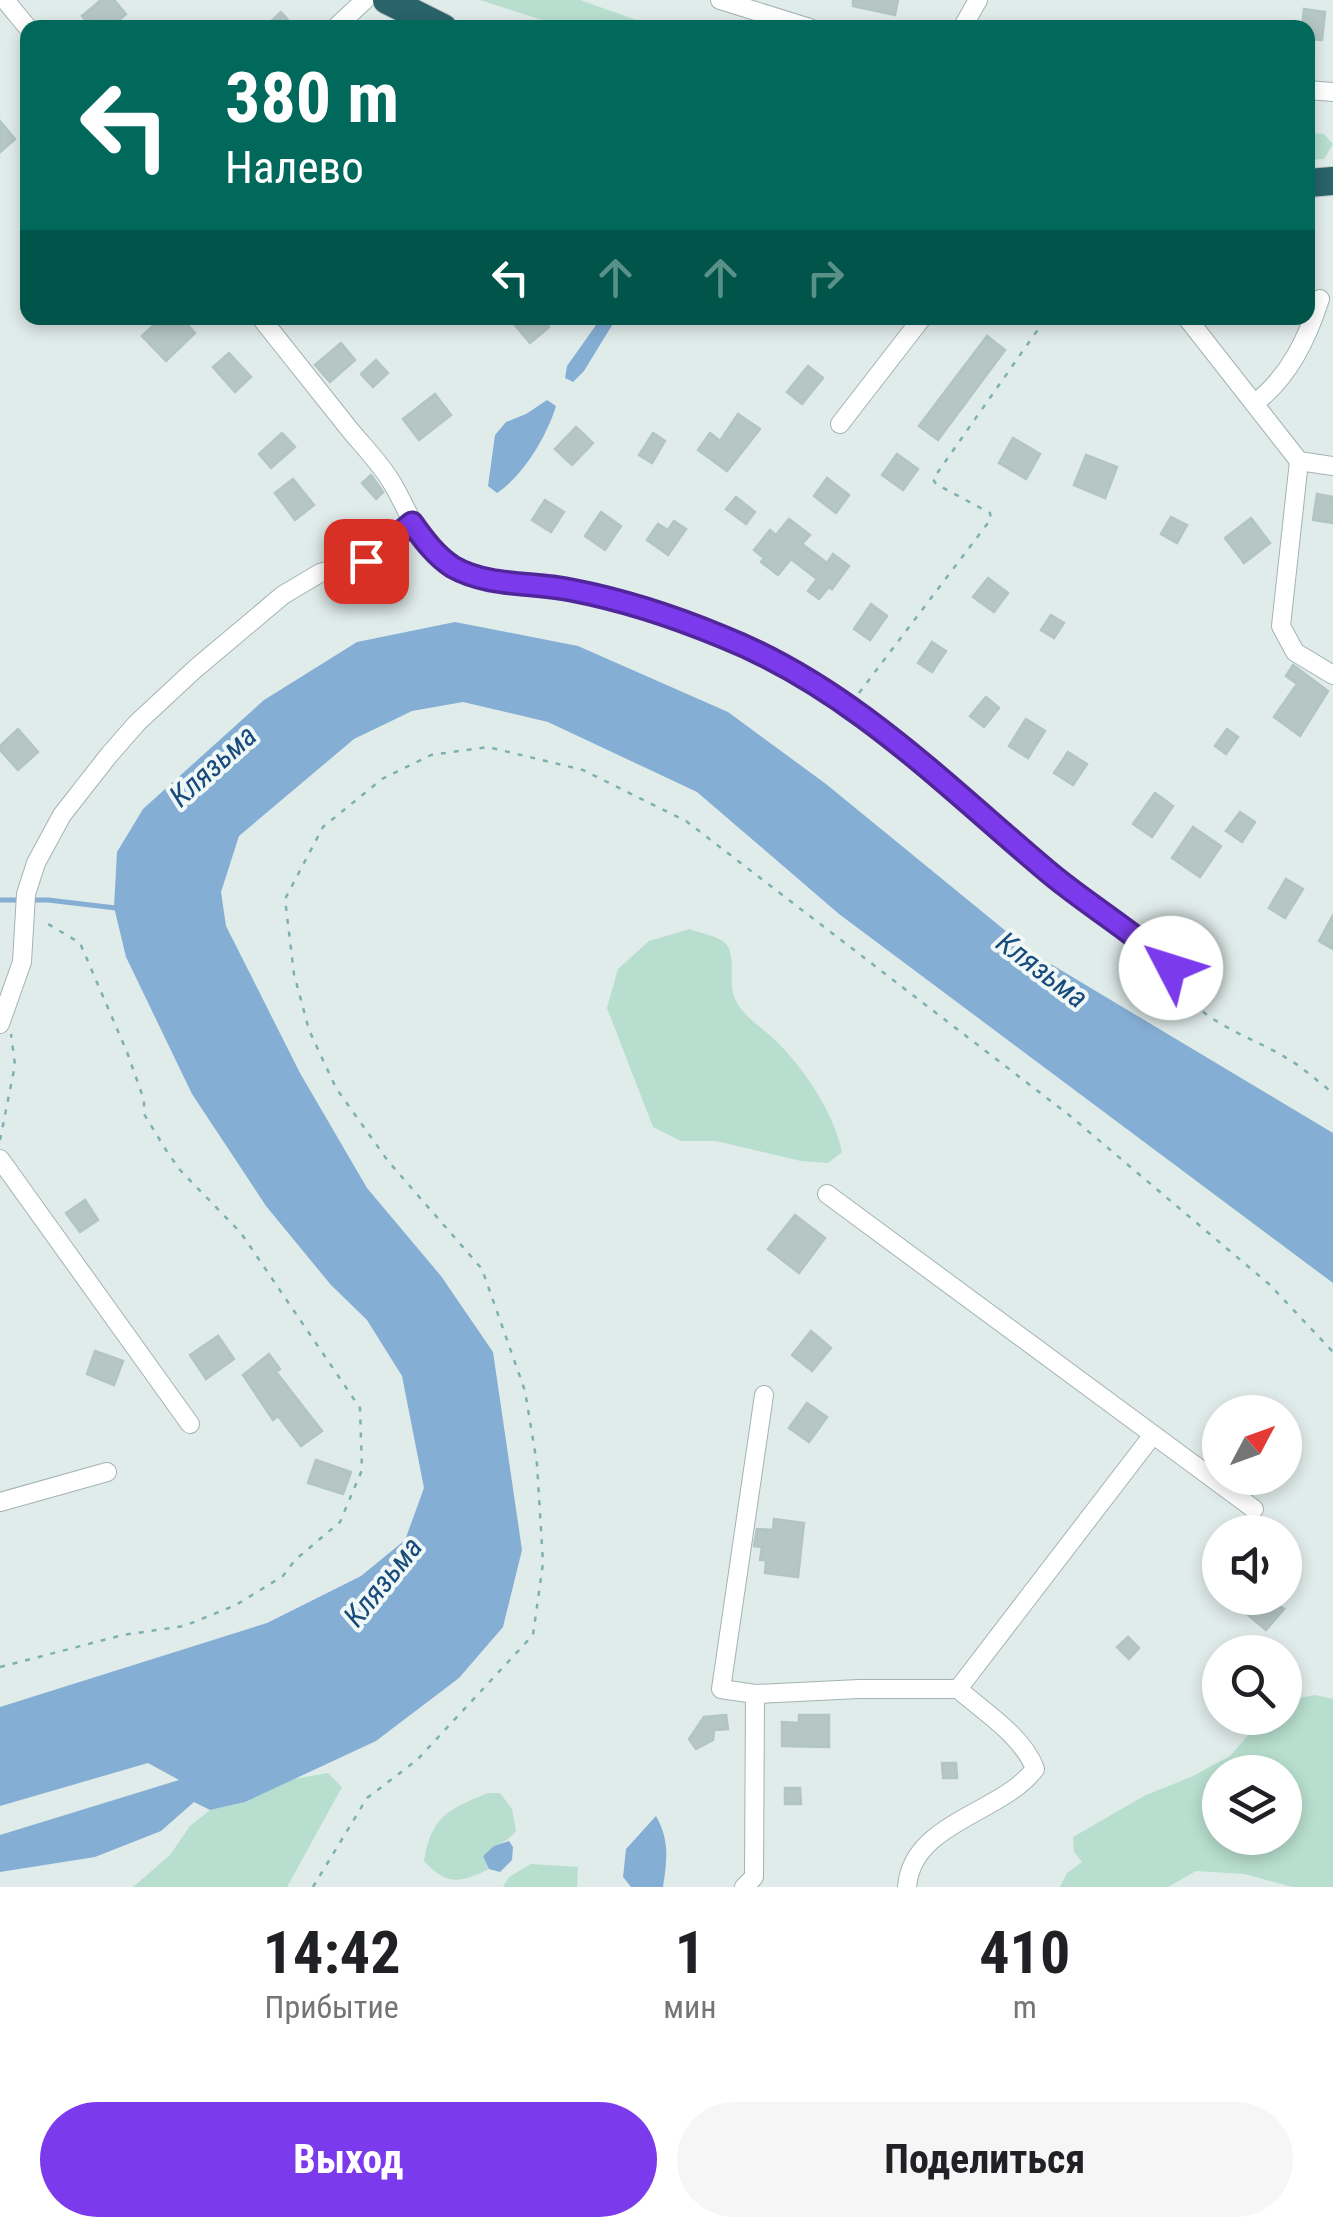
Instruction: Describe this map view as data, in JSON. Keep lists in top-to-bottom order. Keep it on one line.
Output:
{"water":["Клязьма"],"north":"top right","page":{"turn":["380 m","Налево"],"eta":["14:42","Прибытие","1","мин","410","m"],"buttons":["Выход","Поделиться"]}}
